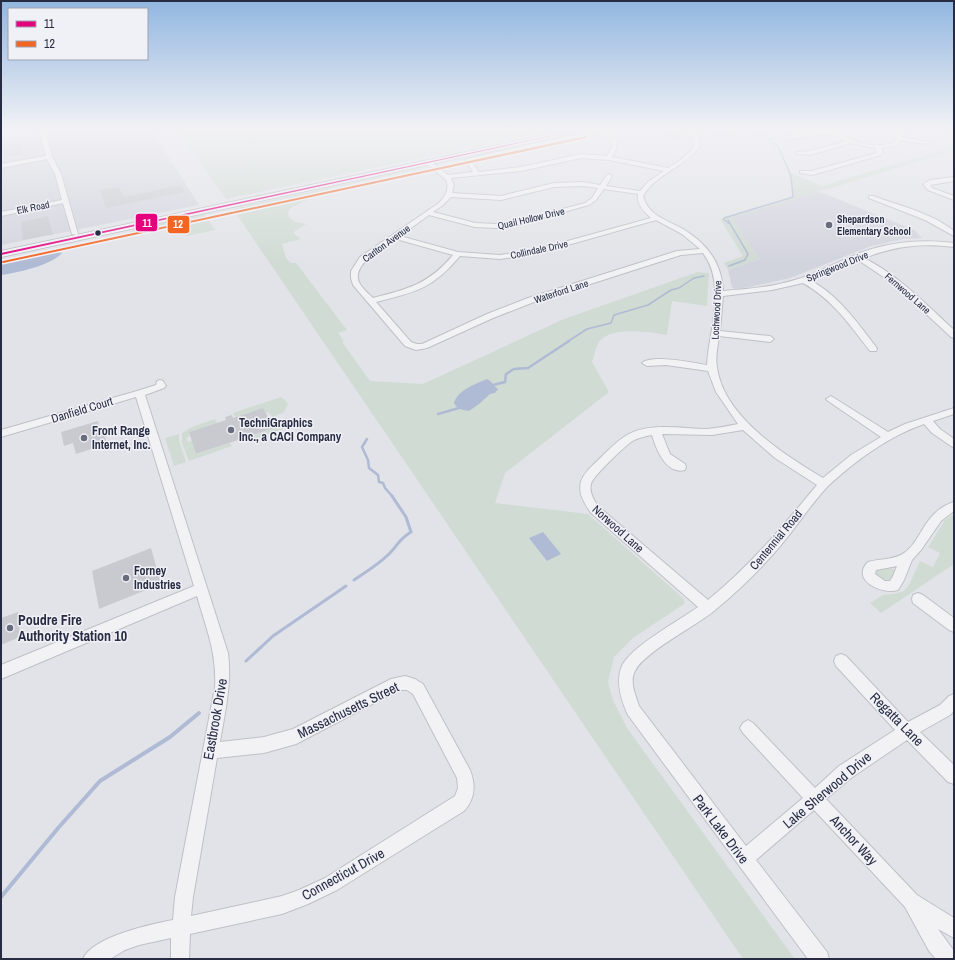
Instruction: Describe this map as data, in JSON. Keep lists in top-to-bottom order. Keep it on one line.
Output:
{"streets":{"street":["Elk Road","Quail Hollow Drive","Carlton Avenue","Collindale Drive","Springwood Drive","Waterford Lane","Fernwood Lane","Lochwood Drive","Danfield Court","Norwood Lane","Centennial Road","Massachusetts Street","Eastbrook Drive","Regatta Lane","Lake Sherwood Drive","Park Lake Drive","Anchor Way","Connecticut Drive"]},"crossings":[["Quail Hollow Drive","Carlton Avenue"],["Carlton Avenue","Collindale Drive"],["Carlton Avenue","Waterford Lane"],["Collindale Drive","Lochwood Drive"],["Springwood Drive","Fernwood Lane"],["Springwood Drive","Lochwood Drive"],["Waterford Lane","Lochwood Drive"],["Lochwood Drive","Norwood Lane"],["Lochwood Drive","Centennial Road"],["Danfield Court","Eastbrook Drive"],["Norwood Lane","Centennial Road"],["Centennial Road","Park Lake Drive"],["Massachusetts Street","Eastbrook Drive"],["Massachusetts Street","Connecticut Drive"],["Eastbrook Drive","Connecticut Drive"],["Regatta Lane","Lake Sherwood Drive"],["Lake Sherwood Drive","Park Lake Drive"],["Lake Sherwood Drive","Anchor Way"]],"places":["Shepardson Elementary School","TechniGraphics Inc., a CACI Company","Front Range Internet, Inc.","Forney Industries","Poudre Fire Authority Station 10"],"lines":["transit line 11","transit line 12"],"legend":["11","12"]}
